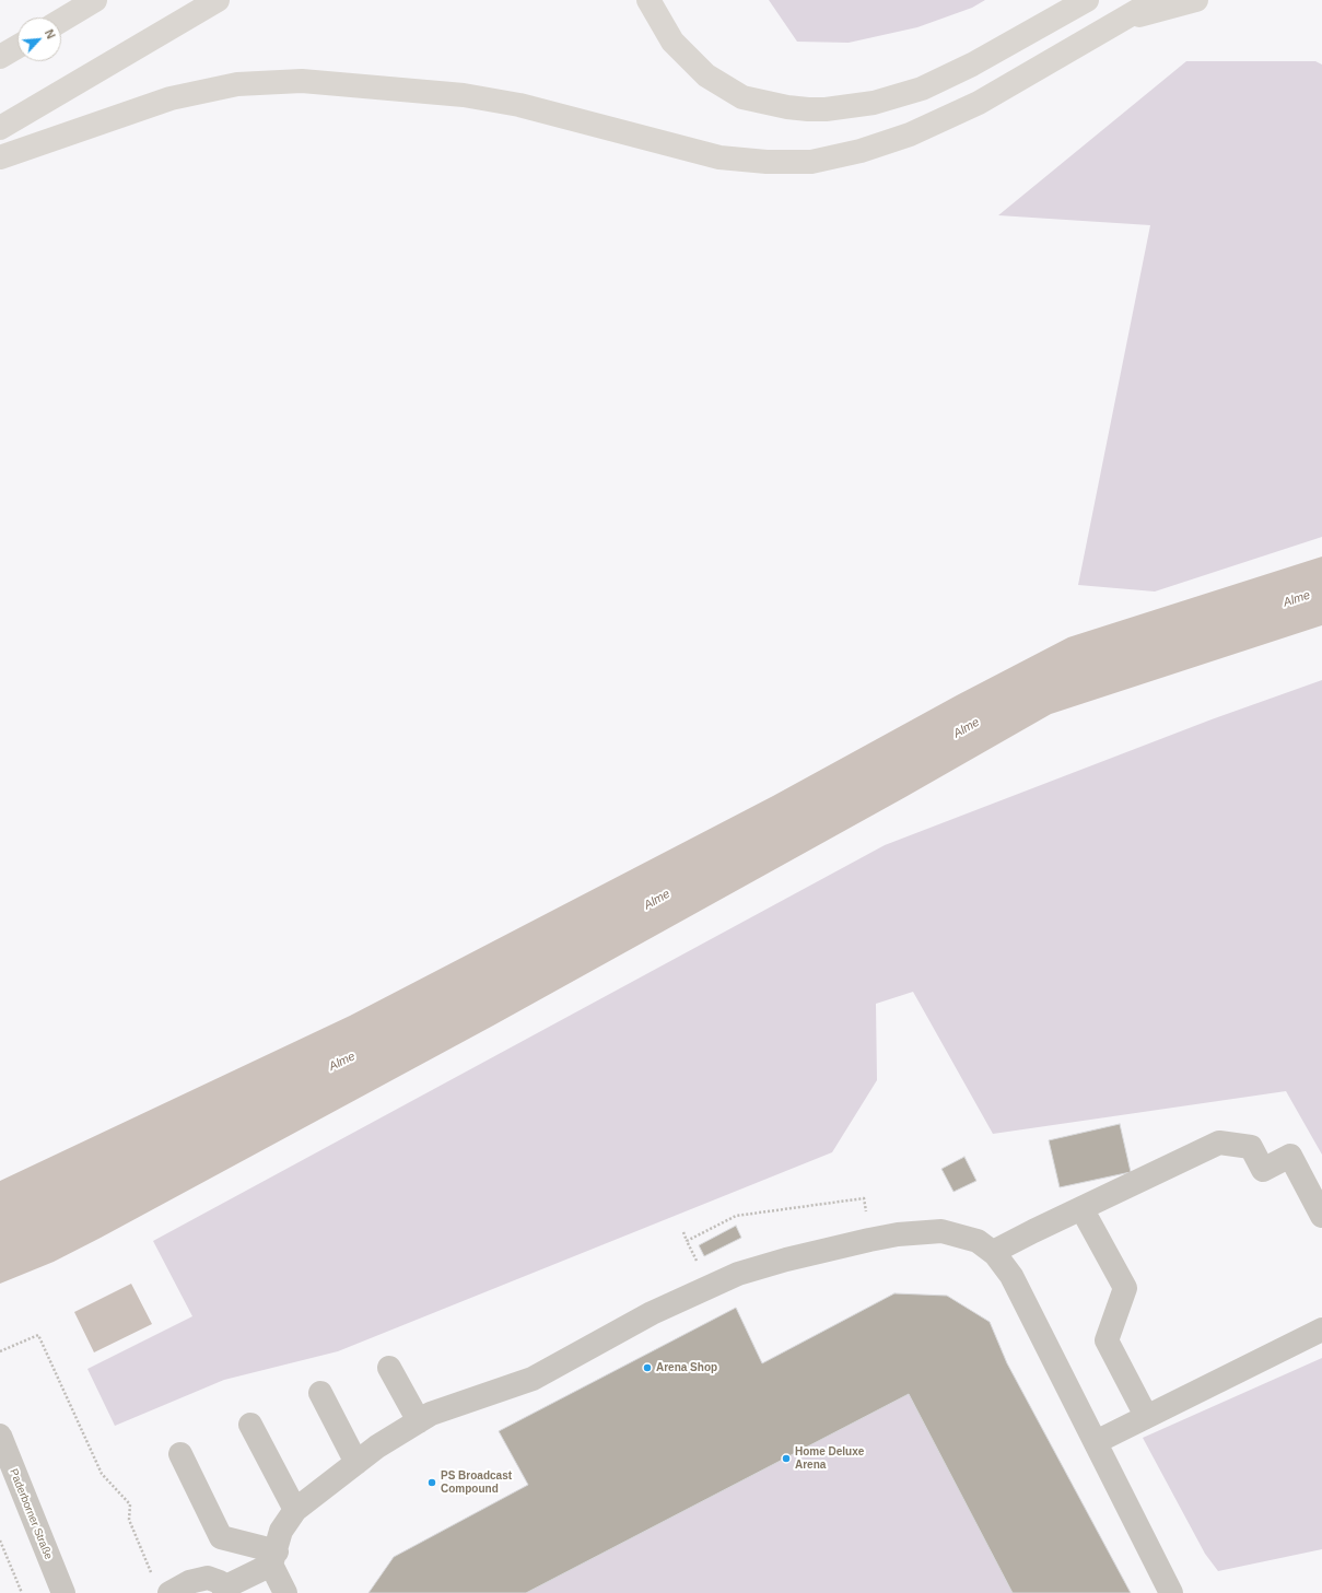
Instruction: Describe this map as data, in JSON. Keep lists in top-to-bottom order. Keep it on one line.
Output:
{"streets":{"street":["Paderborner Straße"]},"water":["Alme"],"places":["Arena Shop","Home Deluxe Arena","PS Broadcast Compound"],"north":"top right"}
